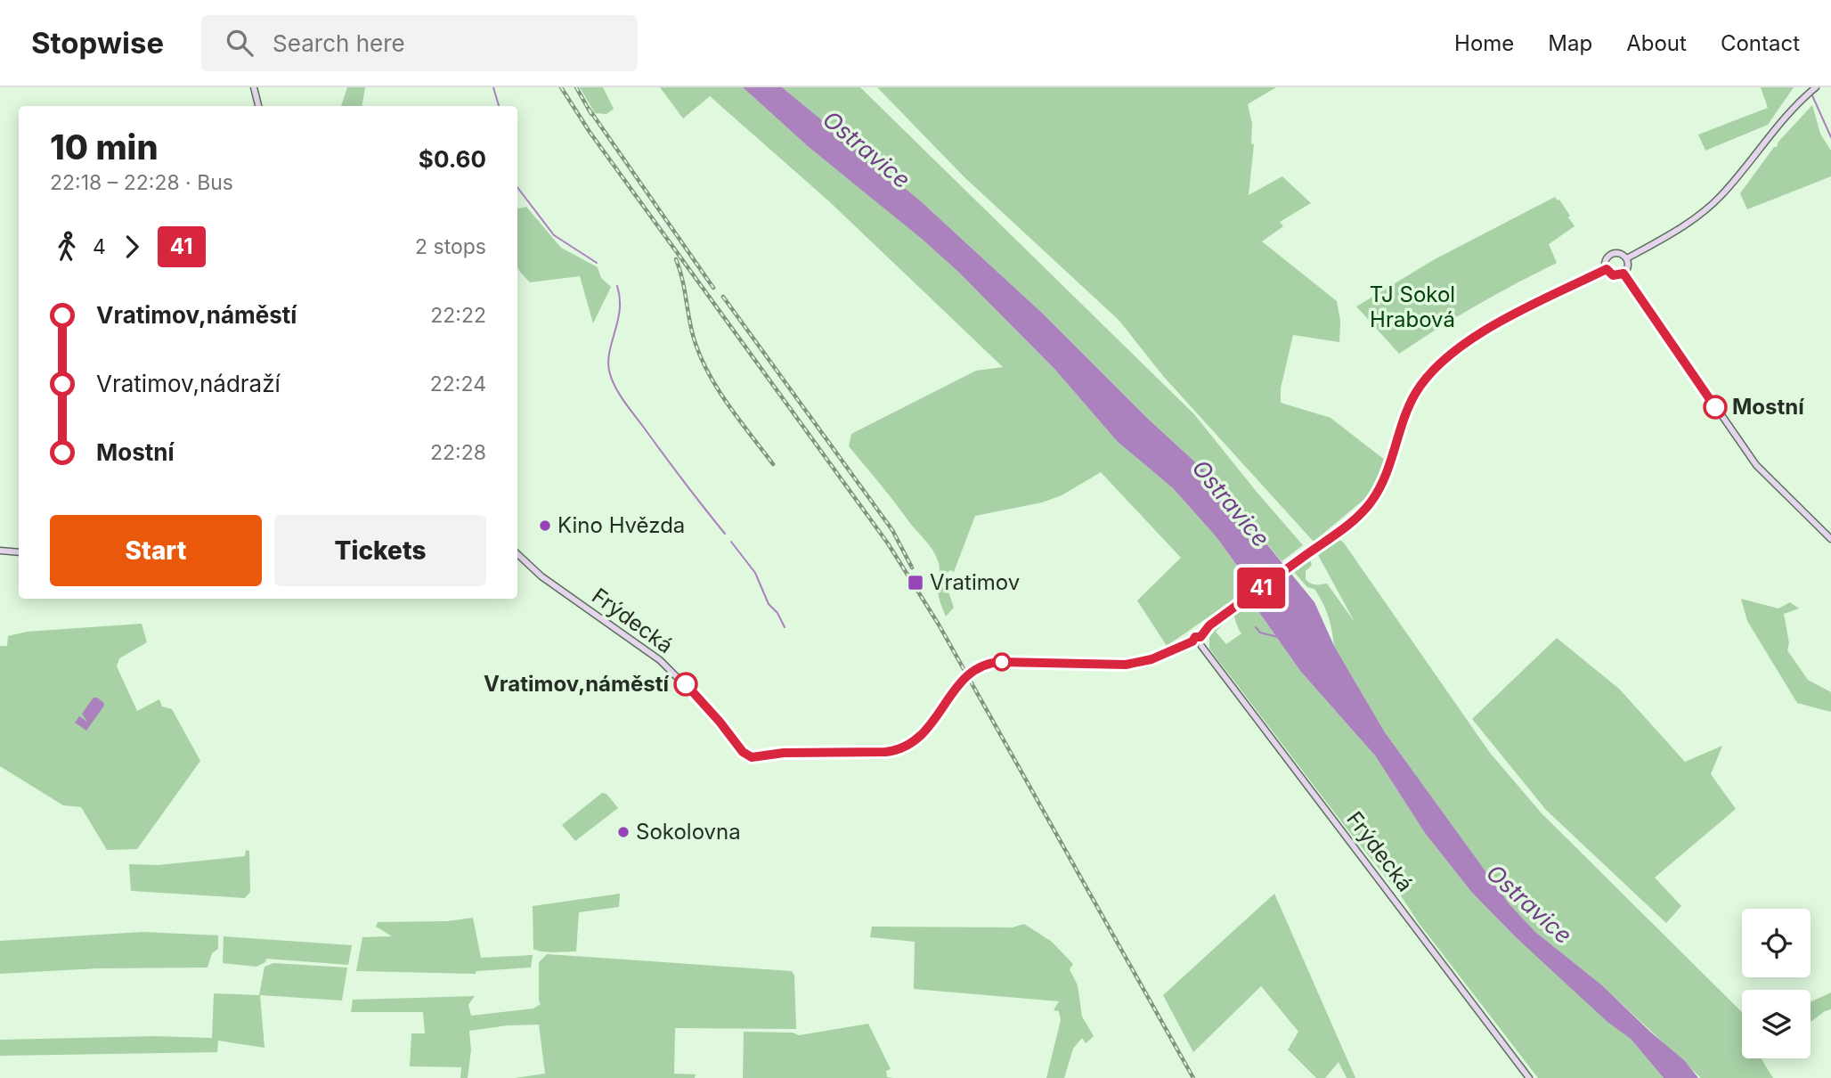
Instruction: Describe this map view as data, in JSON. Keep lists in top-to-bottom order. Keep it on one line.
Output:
{"streets":{"main road":["Frýdecká"]},"water":["Ostravice"],"parks":["TJ Sokol Hrabová"],"places":{"other":["Mostní","Kino Hvězda","Vratimov,náměstí","Sokolovna"],"transit":["Vratimov"]},"lines":["bus line 41"],"page":{"header":"Stopwise","search":"Search here","nav":["Home","Map","About","Contact"],"on_map":"41","heading":["10 min","22:18 – 22:28 · Bus","$0.60"],"legs":["4","41","2 stops"],"list":[{"name":"Vratimov,náměstí","value":"22:22"},{"name":"Vratimov,nádraží","value":"22:24"},{"name":"Mostní","value":"22:28"}],"buttons":["Start","Tickets"]}}
